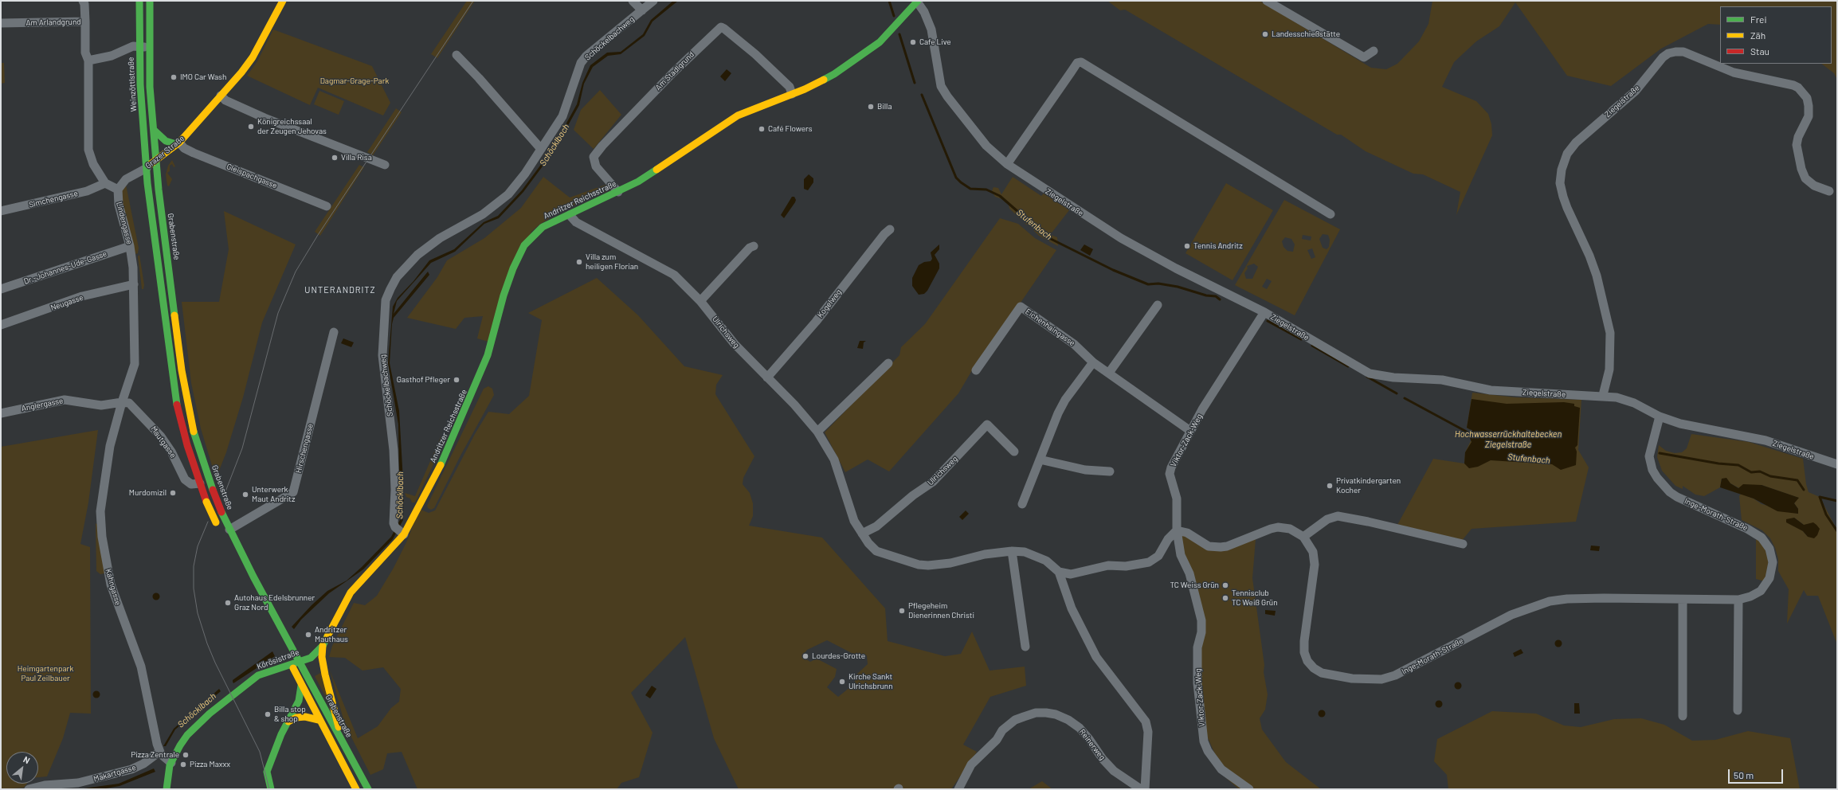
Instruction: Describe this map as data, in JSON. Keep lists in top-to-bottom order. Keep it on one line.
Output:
{"streets":{"main road":["Weinzöttlstraße","Grazer Straße","Andritzer Reichsstraße","Grabenstraße","Körösistraße"],"street":["Am Arlandgrund","Schöckelbachweg","Am Stadlgrund","Ziegelstraße","Gleispachgasse","Simchengasse","Lindengasse","Dr.-Johannes-Ude-Gasse","Neugasse","Kogelweg","Eichenhaingasse","Ulrichsweg","Anglergasse","Viktor-Zack-Weg","Mautgasse","Hirschengasse","Inge-Morath-Straße","Kahngasse","Reinerweg","Makartgasse"]},"crossings":[["Schöckelbachweg","Andritzer Reichsstraße"],["Am Stadlgrund","Andritzer Reichsstraße"],["Weinzöttlstraße","Grazer Straße"],["Ziegelstraße","Andritzer Reichsstraße"],["Ziegelstraße","Viktor-Zack-Weg"],["Ziegelstraße","Inge-Morath-Straße"],["Grazer Straße","Gleispachgasse"],["Grazer Straße","Lindengasse"],["Grazer Straße","Grabenstraße"],["Andritzer Reichsstraße","Ulrichsweg"],["Andritzer Reichsstraße","Körösistraße"],["Lindengasse","Dr.-Johannes-Ude-Gasse"],["Lindengasse","Neugasse"],["Lindengasse","Anglergasse"],["Lindengasse","Mautgasse"],["Lindengasse","Kahngasse"],["Grabenstraße","Hirschengasse"],["Grabenstraße","Körösistraße"],["Kogelweg","Ulrichsweg"],["Eichenhaingasse","Viktor-Zack-Weg"],["Anglergasse","Mautgasse"],["Anglergasse","Kahngasse"],["Viktor-Zack-Weg","Inge-Morath-Straße"],["Mautgasse","Kahngasse"],["Kahngasse","Körösistraße"],["Kahngasse","Makartgasse"],["Körösistraße","Makartgasse"]],"districts":["UNTERANDRITZ"],"water":["Schöcklbach","Stufenbach","Hochwasserrückhaltebecken Ziegelstraße"],"parks":["Dagmar-Grage-Park","Heimgartenpark Paul Zeilbauer"],"places":["Landesschießstätte","Cafe Live","IMO Car Wash","Billa","Königreichssaal der Zeugen Jehovas","Café Flowers","Villa Risa","Tennis Andritz","Villa zum heiligen Florian","Gasthof Pfleger","Privatkindergarten Kocher","Murdomizil","Unterwerk Maut Andritz","TC Weiss Grün","Tennisclub TC Weiß Grün","Autohaus Edelsbrunner Graz Nord","Pflegeheim Dienerinnen Christi","Andritzer Mauthaus","Lourdes-Grotte","Kirche Sankt Ulrichsbrunn","Billa stop & shop","Pizza Zentrale","Pizza Maxxx"],"legend":["Frei","Zäh","Stau"],"scale_bar":"50 m","north":"top right"}
